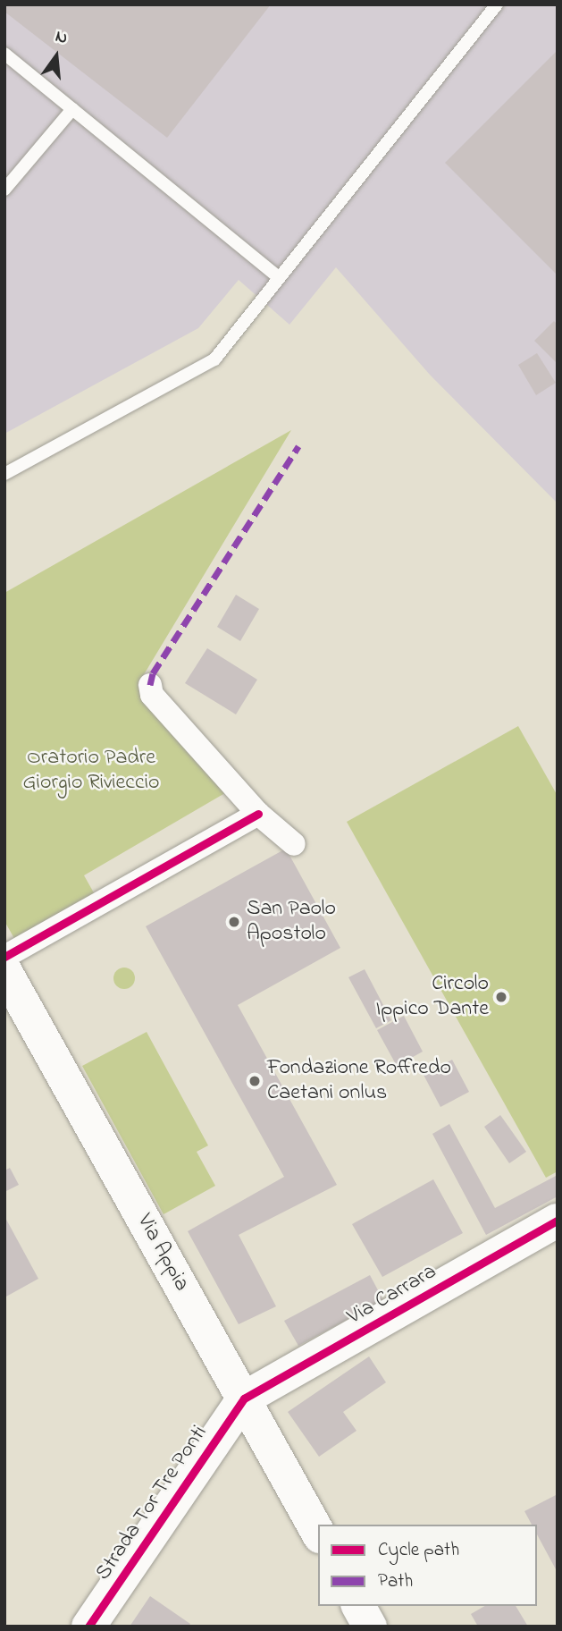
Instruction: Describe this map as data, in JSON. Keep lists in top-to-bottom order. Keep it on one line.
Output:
{"streets":{"main road":["Via Appia","Via Carrara","Strada Tor Tre Ponti"]},"crossings":[["Via Appia","Via Carrara"],["Via Appia","Strada Tor Tre Ponti"],["Via Carrara","Strada Tor Tre Ponti"]],"parks":["Oratorio Padre Giorgio Rivieccio"],"places":["San Paolo Apostolo","Circolo Ippico Dante","Fondazione Roffredo Caetani onlus"],"legend":["Cycle path","Path"],"north":"top"}
